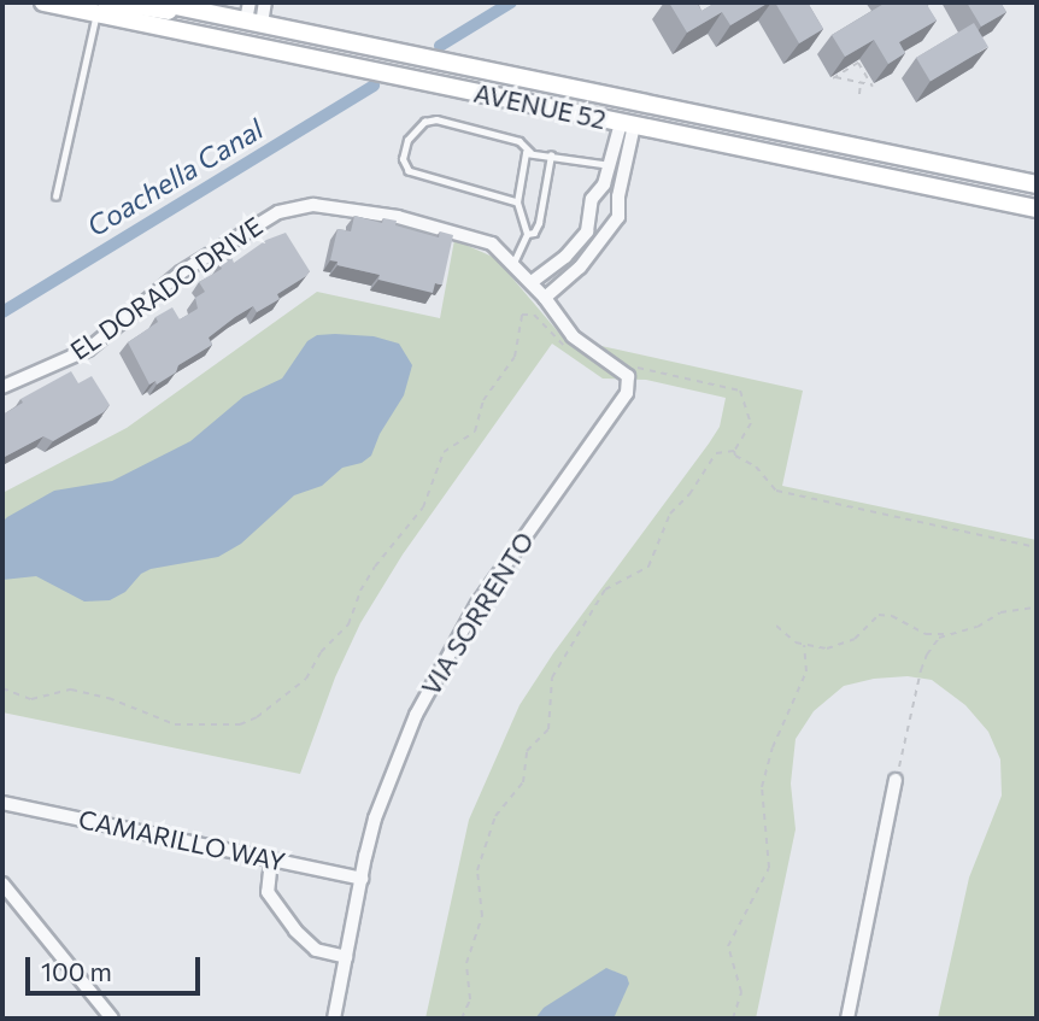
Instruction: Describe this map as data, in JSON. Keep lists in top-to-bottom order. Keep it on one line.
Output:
{"streets":{"main road":["AVENUE 52"],"street":["EL DORADO DRIVE","VIA SORRENTO","CAMARILLO WAY"]},"crossings":[["EL DORADO DRIVE","VIA SORRENTO"],["VIA SORRENTO","CAMARILLO WAY"]],"water":["Coachella Canal"],"scale_bar":"100 m"}
